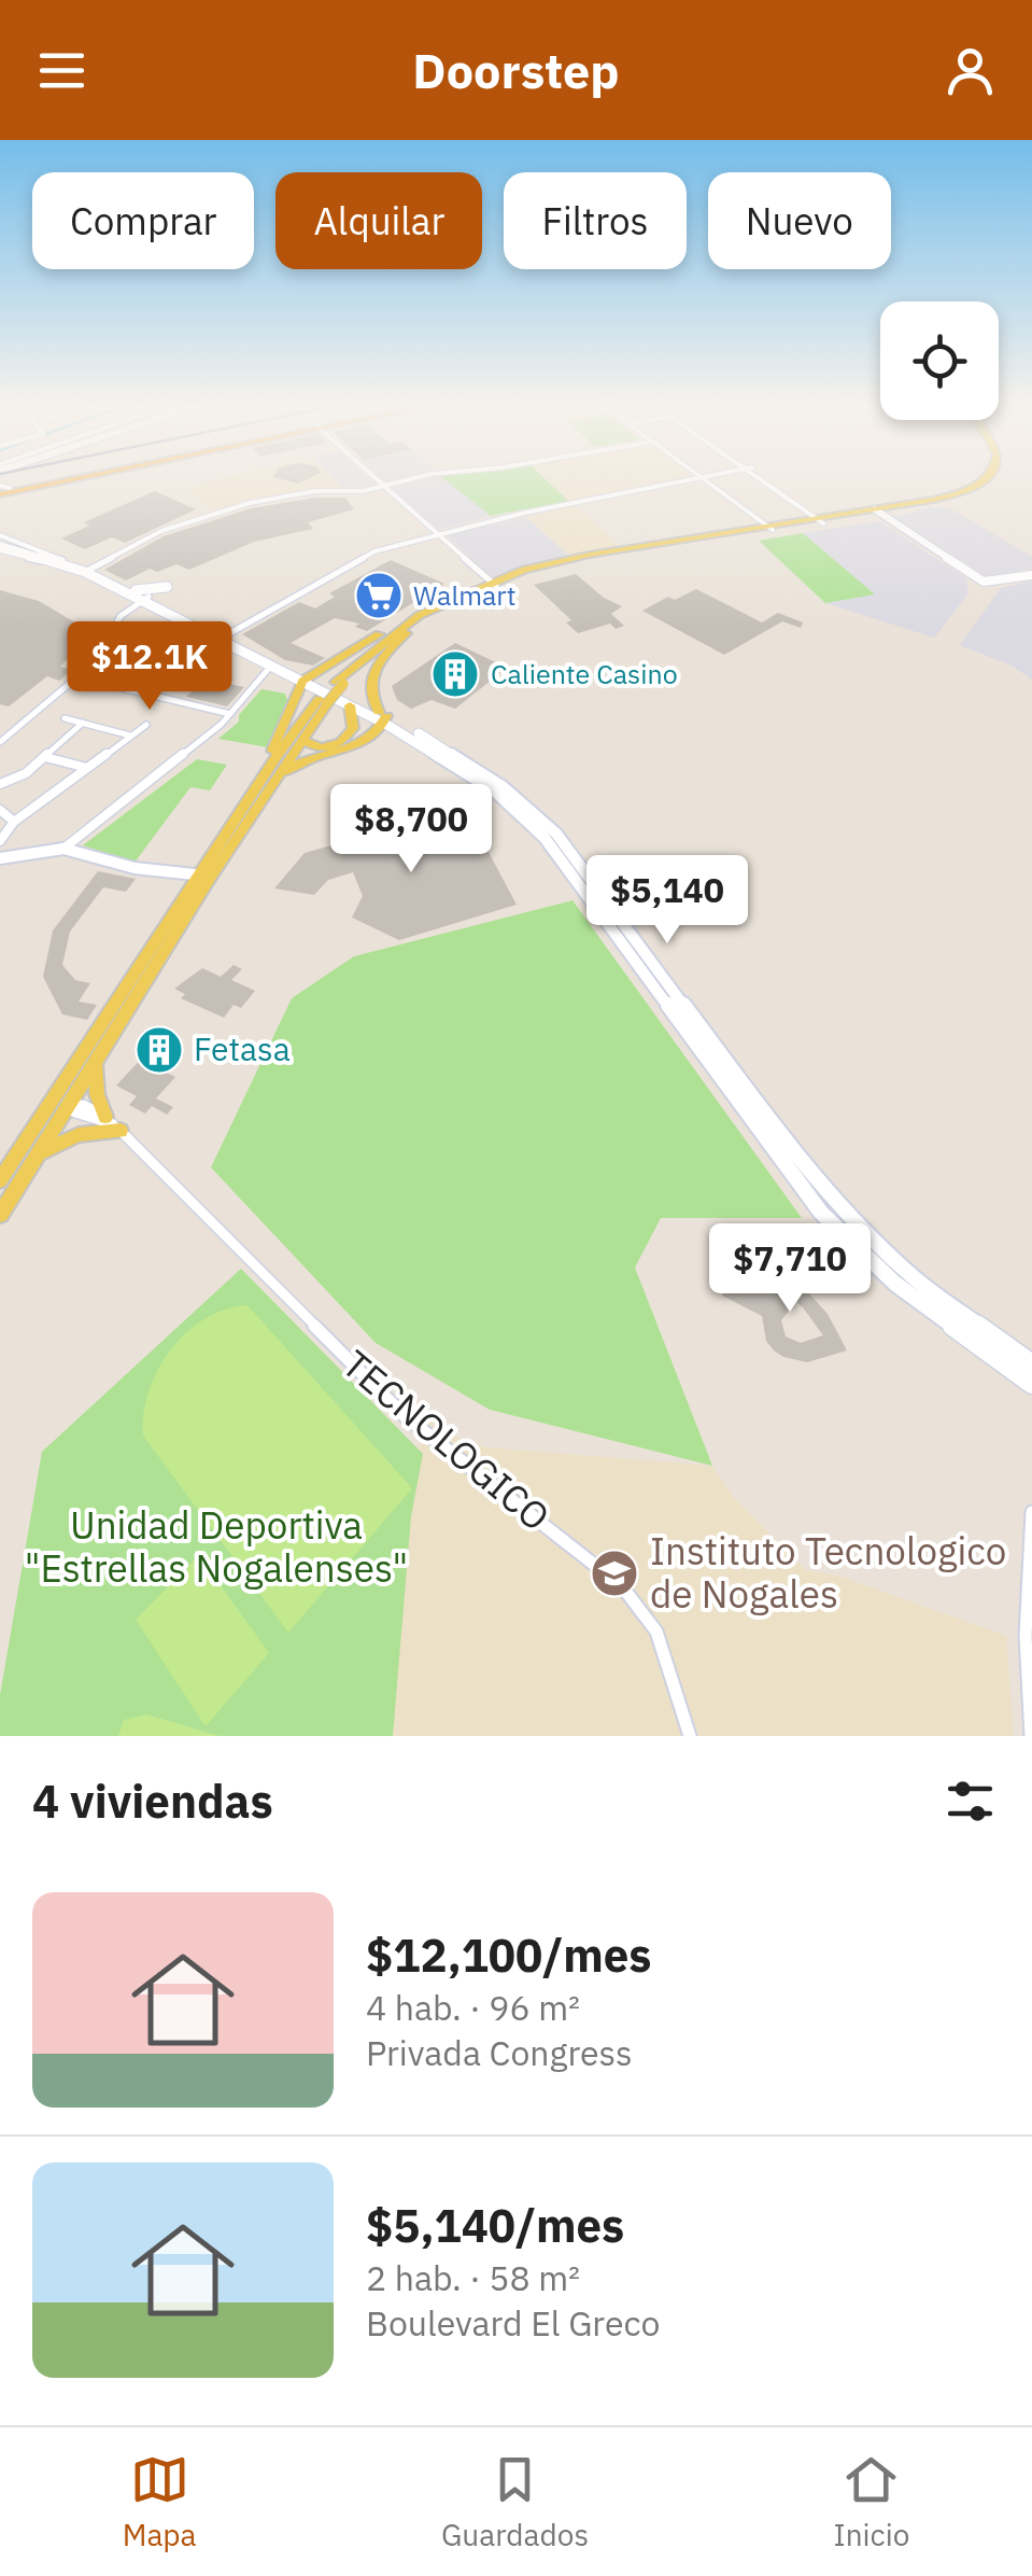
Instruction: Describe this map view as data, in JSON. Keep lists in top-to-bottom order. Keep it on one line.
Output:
{"streets":{"street":["TECNOLOGICO"]},"parks":["Unidad Deportiva \"Estrellas Nogalenses\""],"places":{"supermarket":["Walmart"],"building":["Caliente Casino","Fetasa"],"school or university":["Instituto Tecnologico de Nogales"]},"page":{"header":"Doorstep","chip":["Comprar","Alquilar","Filtros","Nuevo"],"price":["$12.1K","$8,700","$5,140","$7,710"],"heading":"4 viviendas","list":[{"name":"$12,100/mes","note":"4 hab. · 96 m² · Privada Congress"},{"name":"$5,140/mes","note":"2 hab. · 58 m² · Boulevard El Greco"}],"tabs":["Mapa","Guardados","Inicio"]}}
